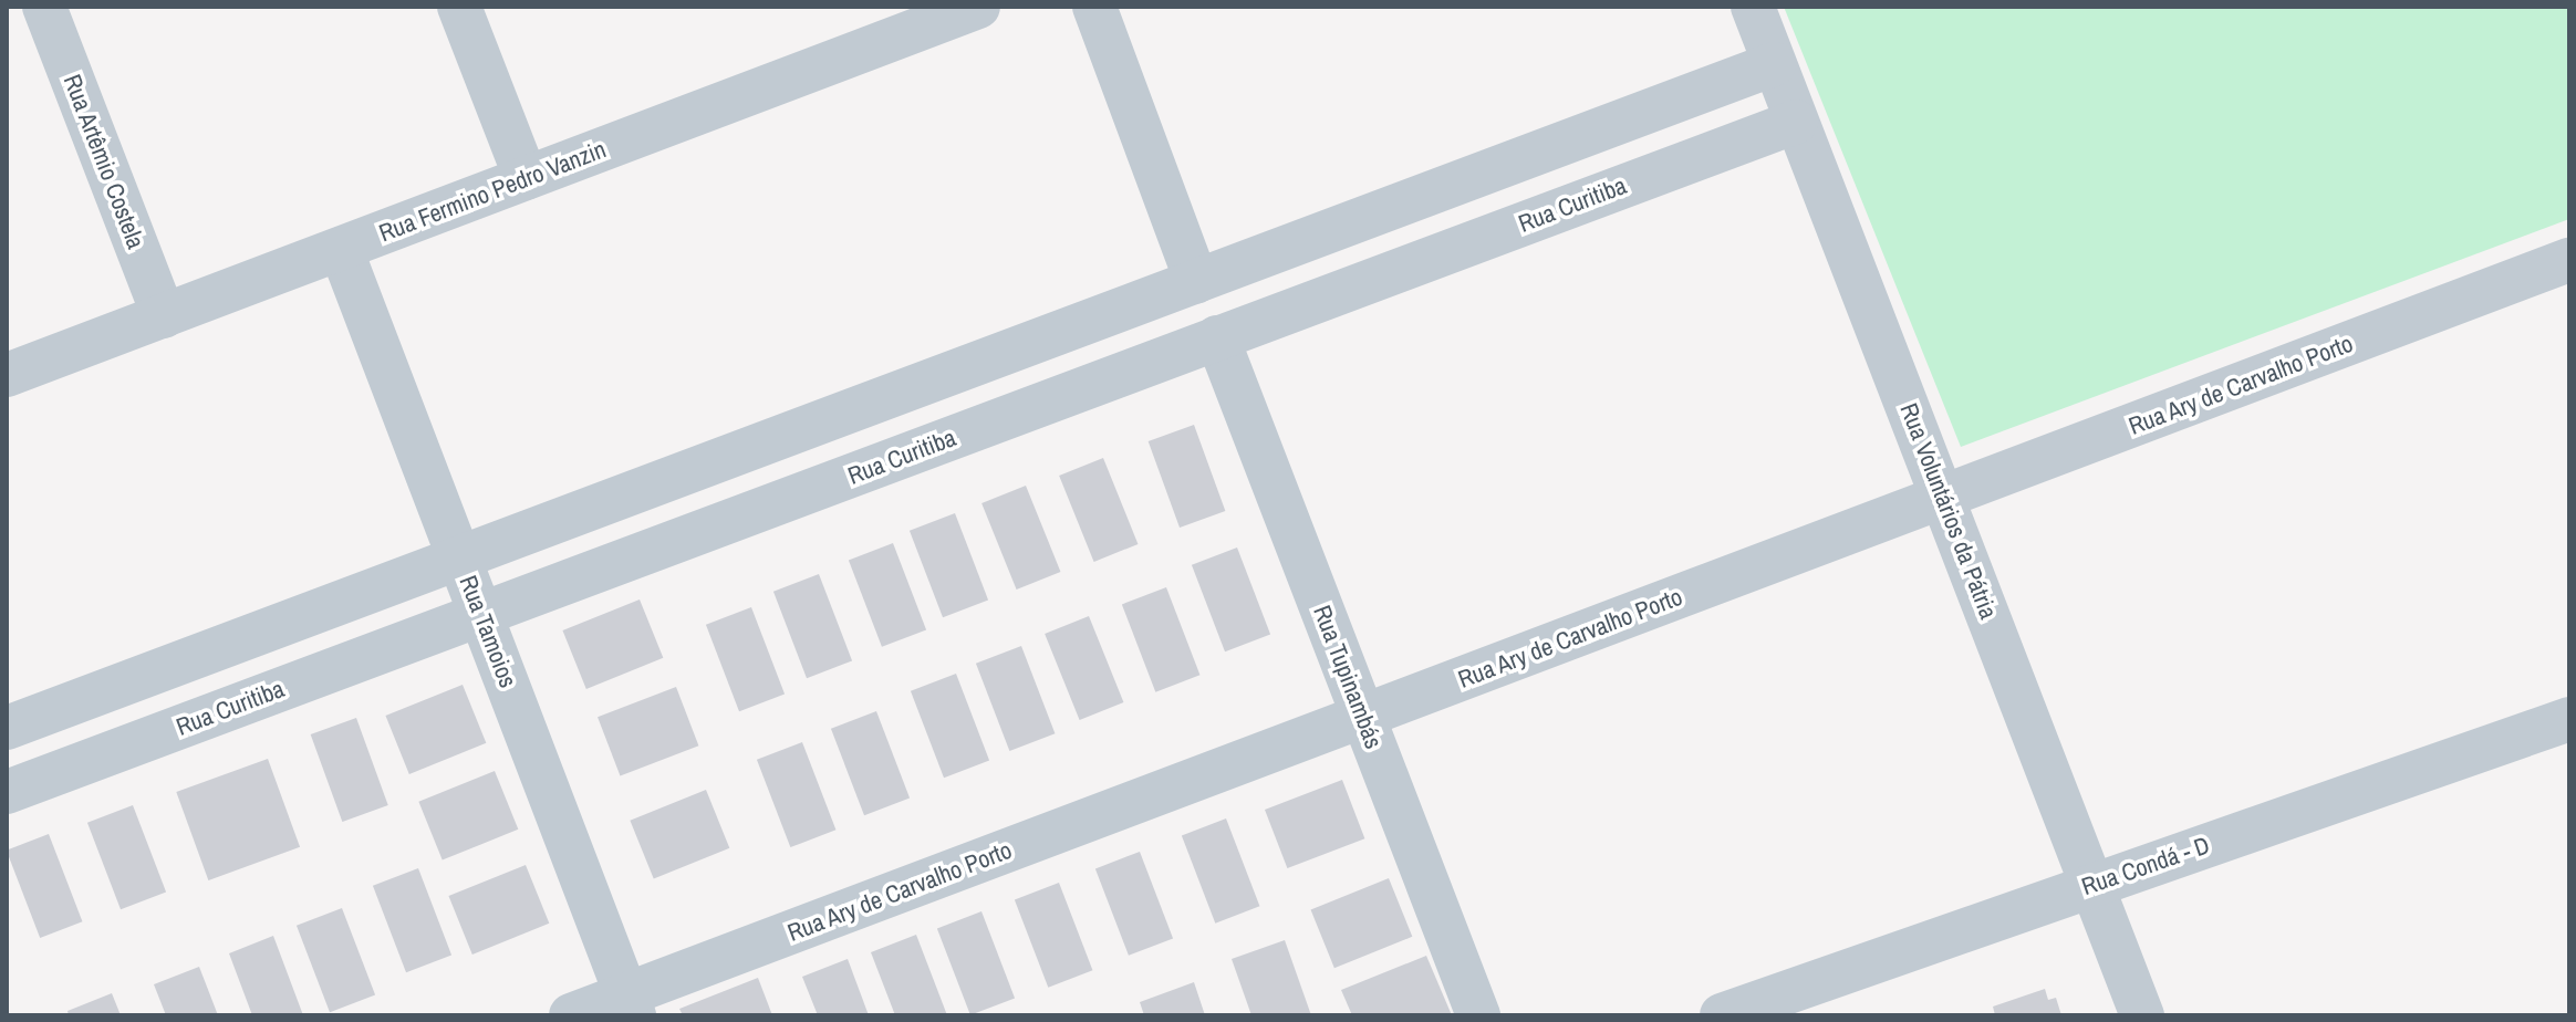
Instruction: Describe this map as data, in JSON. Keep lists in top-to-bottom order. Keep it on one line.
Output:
{"streets":{"street":["Rua Artêmio Costela","Rua Fermino Pedro Vanzin","Rua Curitiba","Rua Ary de Carvalho Porto","Rua Voluntários da Pátria","Rua Tamoios","Rua Tupinambás","Rua Condá - D"]},"crossings":[["Rua Artêmio Costela","Rua Fermino Pedro Vanzin"],["Rua Fermino Pedro Vanzin","Rua Tamoios"],["Rua Curitiba","Rua Voluntários da Pátria"],["Rua Curitiba","Rua Tamoios"],["Rua Curitiba","Rua Tupinambás"],["Rua Ary de Carvalho Porto","Rua Voluntários da Pátria"],["Rua Ary de Carvalho Porto","Rua Tamoios"],["Rua Ary de Carvalho Porto","Rua Tupinambás"],["Rua Voluntários da Pátria","Rua Condá - D"]]}
